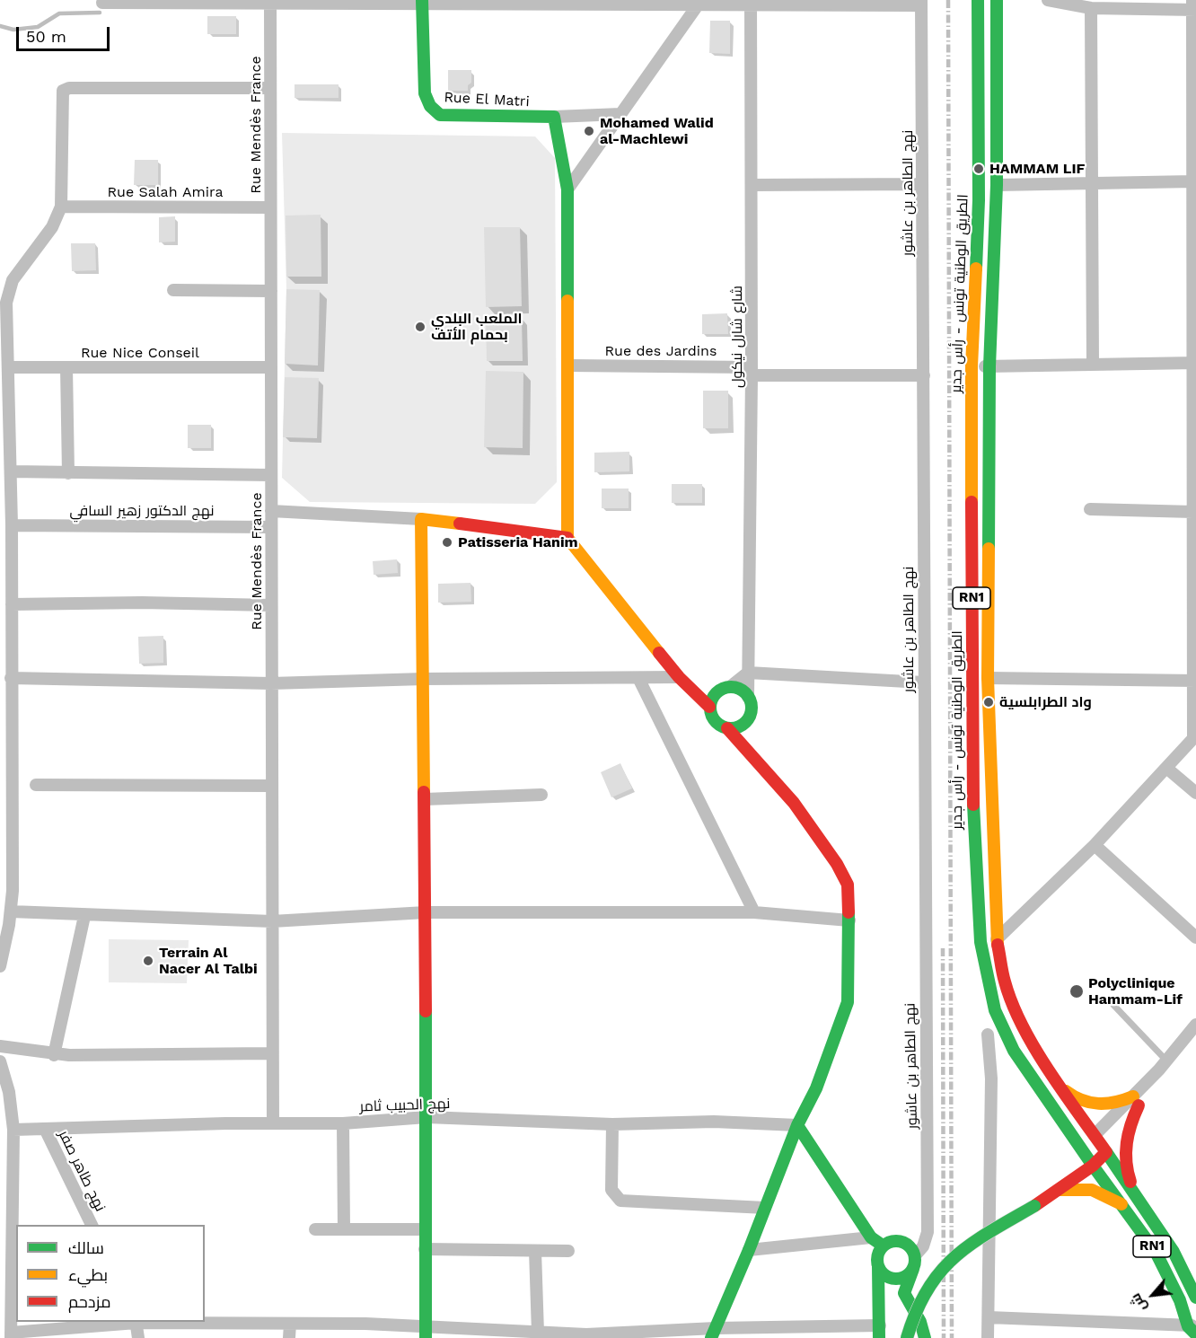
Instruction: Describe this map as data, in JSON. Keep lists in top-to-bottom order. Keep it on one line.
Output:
{"streets":{"main road":["Rue El Matri","الطريق الوطنية تونس - رأس جدير","RN1"],"street":["Rue Mendès France","Rue Salah Amira","نهج الطاهر بن عاشور","شارع شارل نيكول","Rue des Jardins","Rue Nice Conseil","نهج الدكتور زهير السافي","نهج الحبيب ثامر","نهج طاهر صفر"]},"crossings":[["Rue Mendès France","Rue Salah Amira"],["Rue Mendès France","Rue Nice Conseil"],["Rue Mendès France","نهج الدكتور زهير السافي"],["Rue Mendès France","نهج الحبيب ثامر"],["نهج الطاهر بن عاشور","Rue des Jardins"],["شارع شارل نيكول","Rue des Jardins"],["نهج الحبيب ثامر","نهج طاهر صفر"]],"places":["Mohamed Walid al-Machlewi","HAMMAM LIF","الملعب البلدي بحمام الأتف","Patisseria Hanim","واد الطرابلسية","Terrain Al Nacer Al Talbi","Polyclinique Hammam-Lif"],"legend":["سالك","بطيء","مزدحم"],"scale_bar":"50 m","north":"bottom left"}
